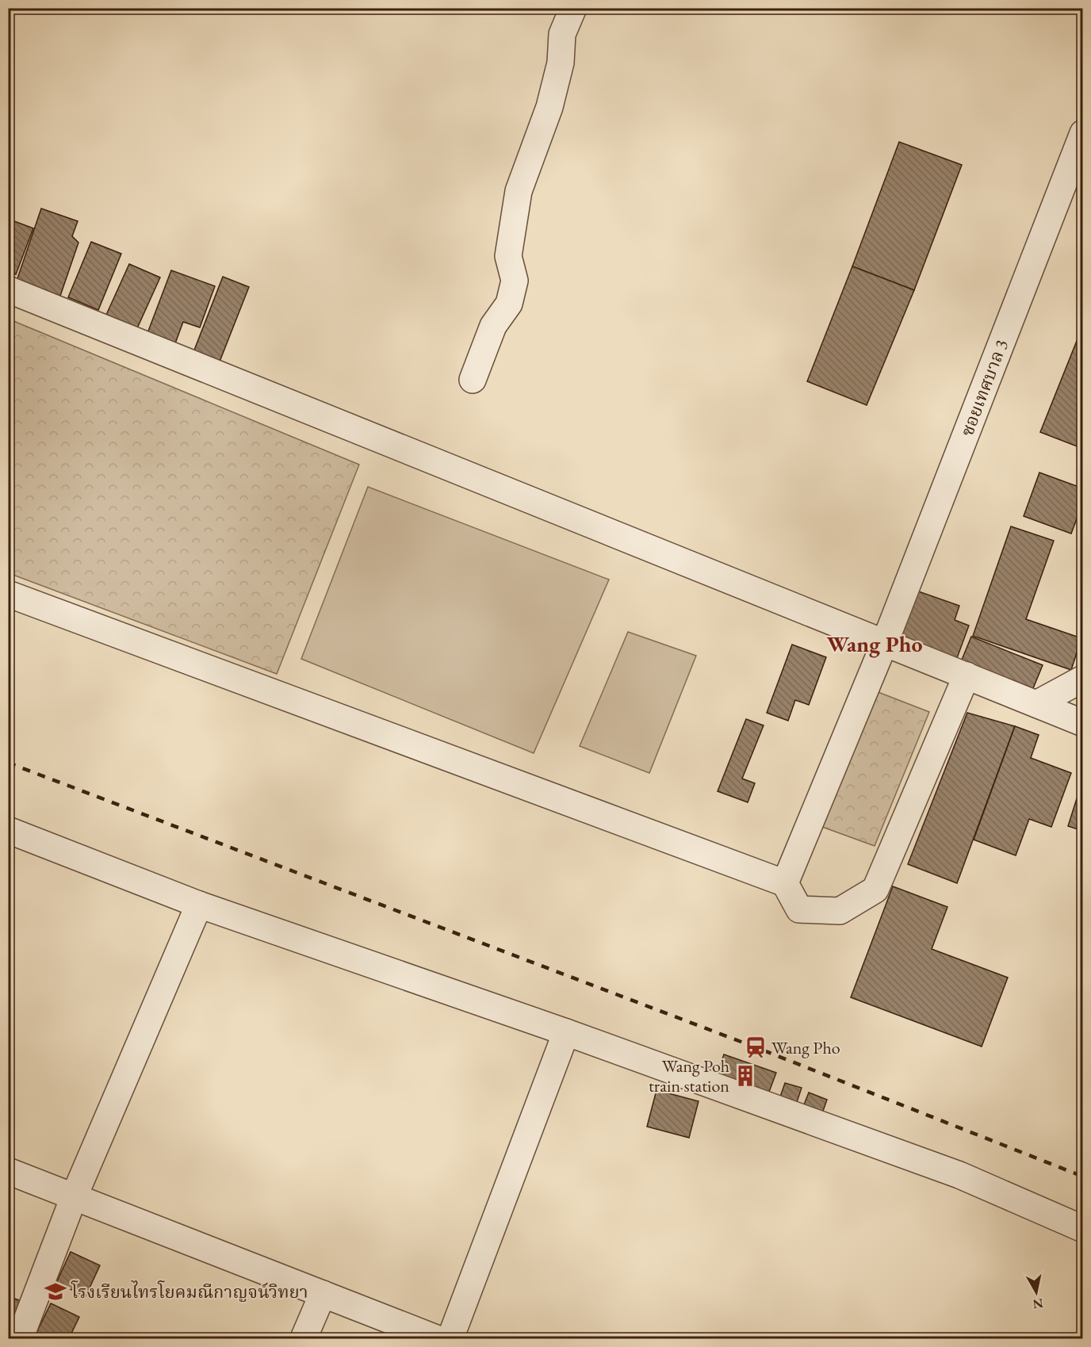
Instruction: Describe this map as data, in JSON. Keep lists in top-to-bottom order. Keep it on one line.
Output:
{"streets":{"street":["ซอยเทศบาล 3"]},"districts":["Wang Pho"],"places":{"station":["Wang Pho"],"building":["Wang Poh train station"],"school or university":["โรงเรียนไทรโยคมณีกาญจน์วิทยา"]},"north":"bottom"}
